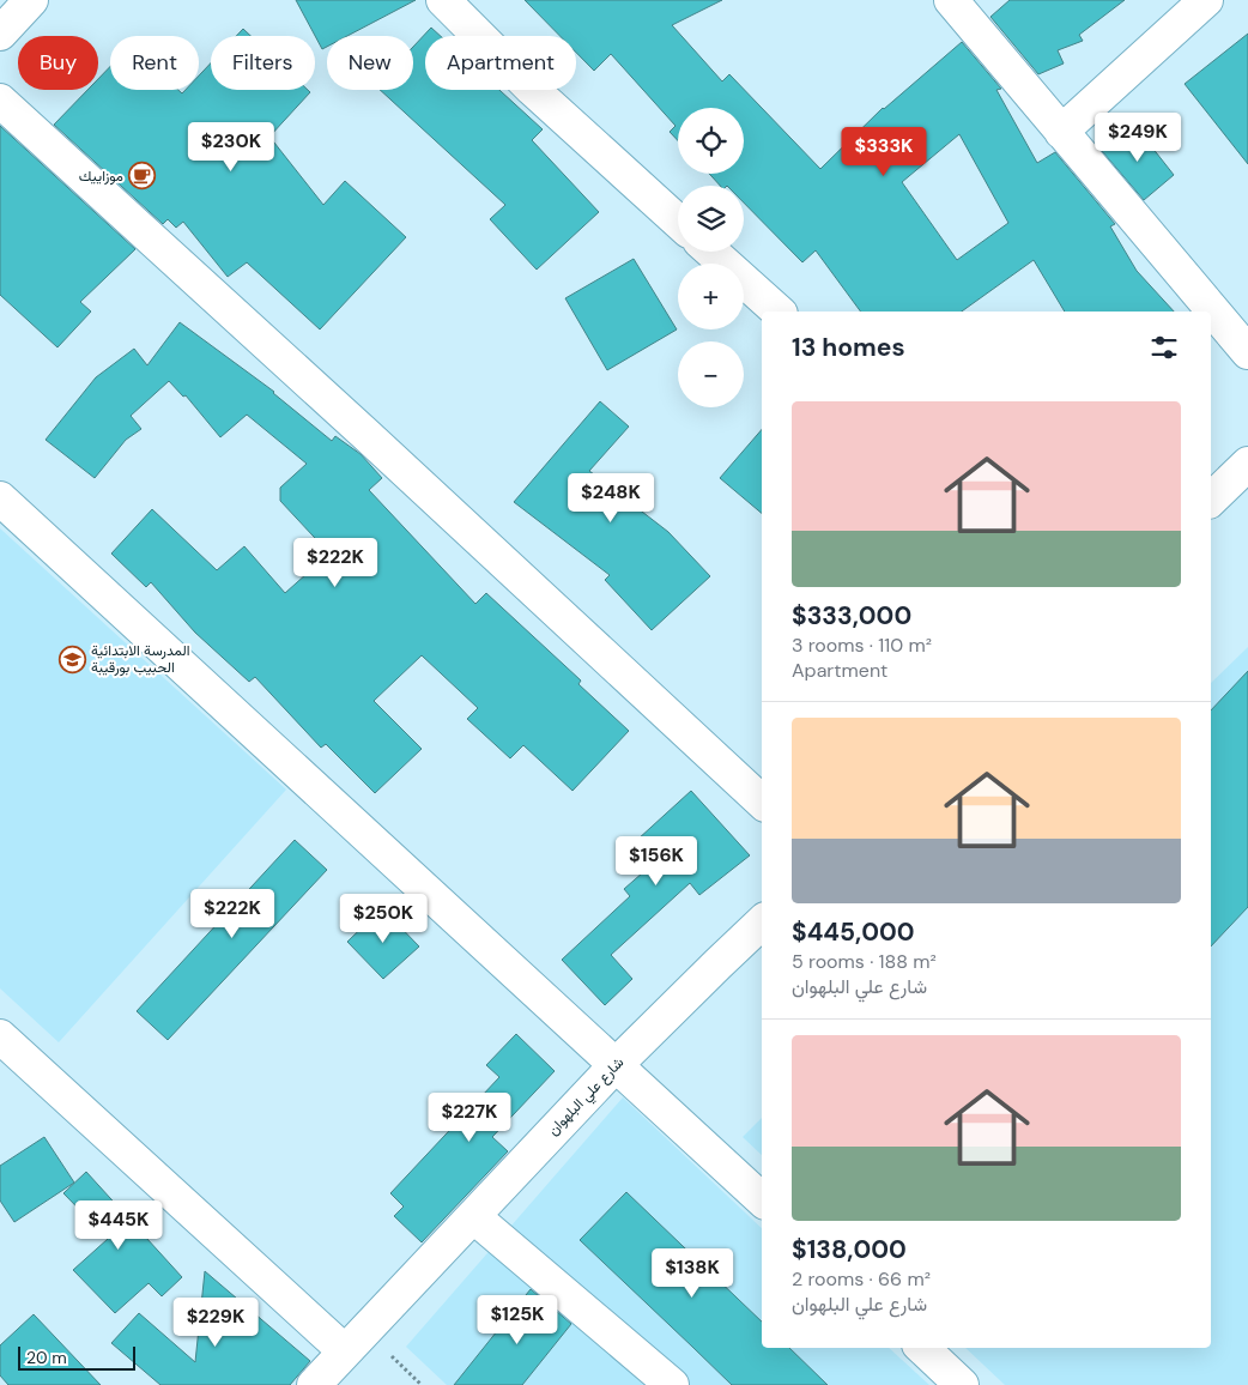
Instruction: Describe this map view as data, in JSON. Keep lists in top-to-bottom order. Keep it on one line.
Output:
{"streets":{"street":["شارع علي البلهوان"]},"places":{"cafe":["موزاييك"],"school or university":["المدرسة الابتدائية الحبيب بورقيبة"]},"scale_bar":"20 m","page":{"chip":["Buy","Rent","Filters","New","Apartment"],"map_buttons":["+","−"],"price":["$249K","$230K","$333K","$248K","$222K","$156K","$222K","$250K","$227K","$445K","$138K","$125K","$229K"],"heading":"13 homes","list":[{"name":"$333,000","note":"3 rooms · 110 m² · Apartment"},{"name":"$445,000","note":"5 rooms · 188 m² · شارع علي البلهوان"},{"name":"$138,000","note":"2 rooms · 66 m² · شارع علي البلهوان"}],"scale":"20 m"}}
